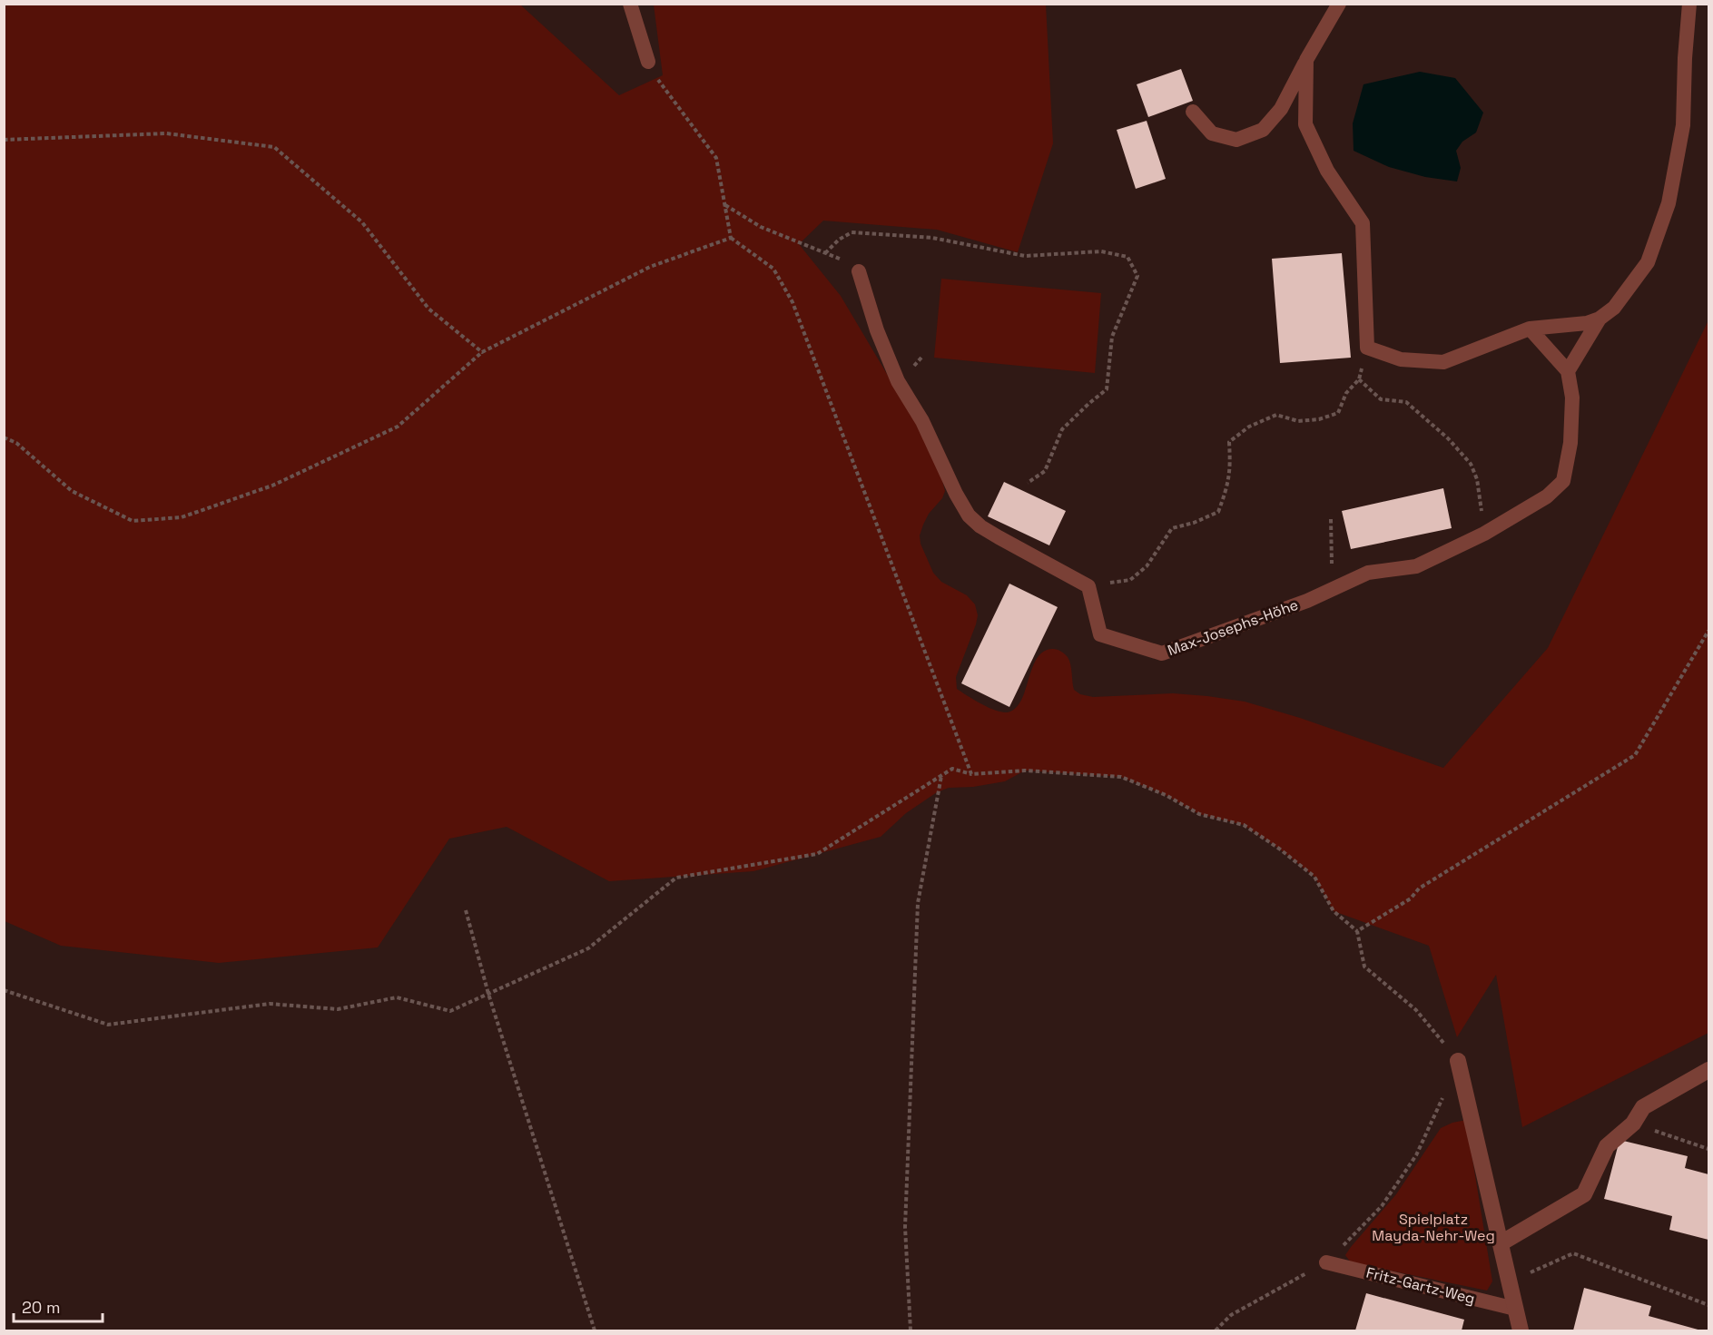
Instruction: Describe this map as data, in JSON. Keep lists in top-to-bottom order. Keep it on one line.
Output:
{"streets":{"lane":["Max-Josephs-Höhe","Fritz-Gartz-Weg"]},"parks":["Spielplatz Mayda-Nehr-Weg"],"scale_bar":"20 m"}
